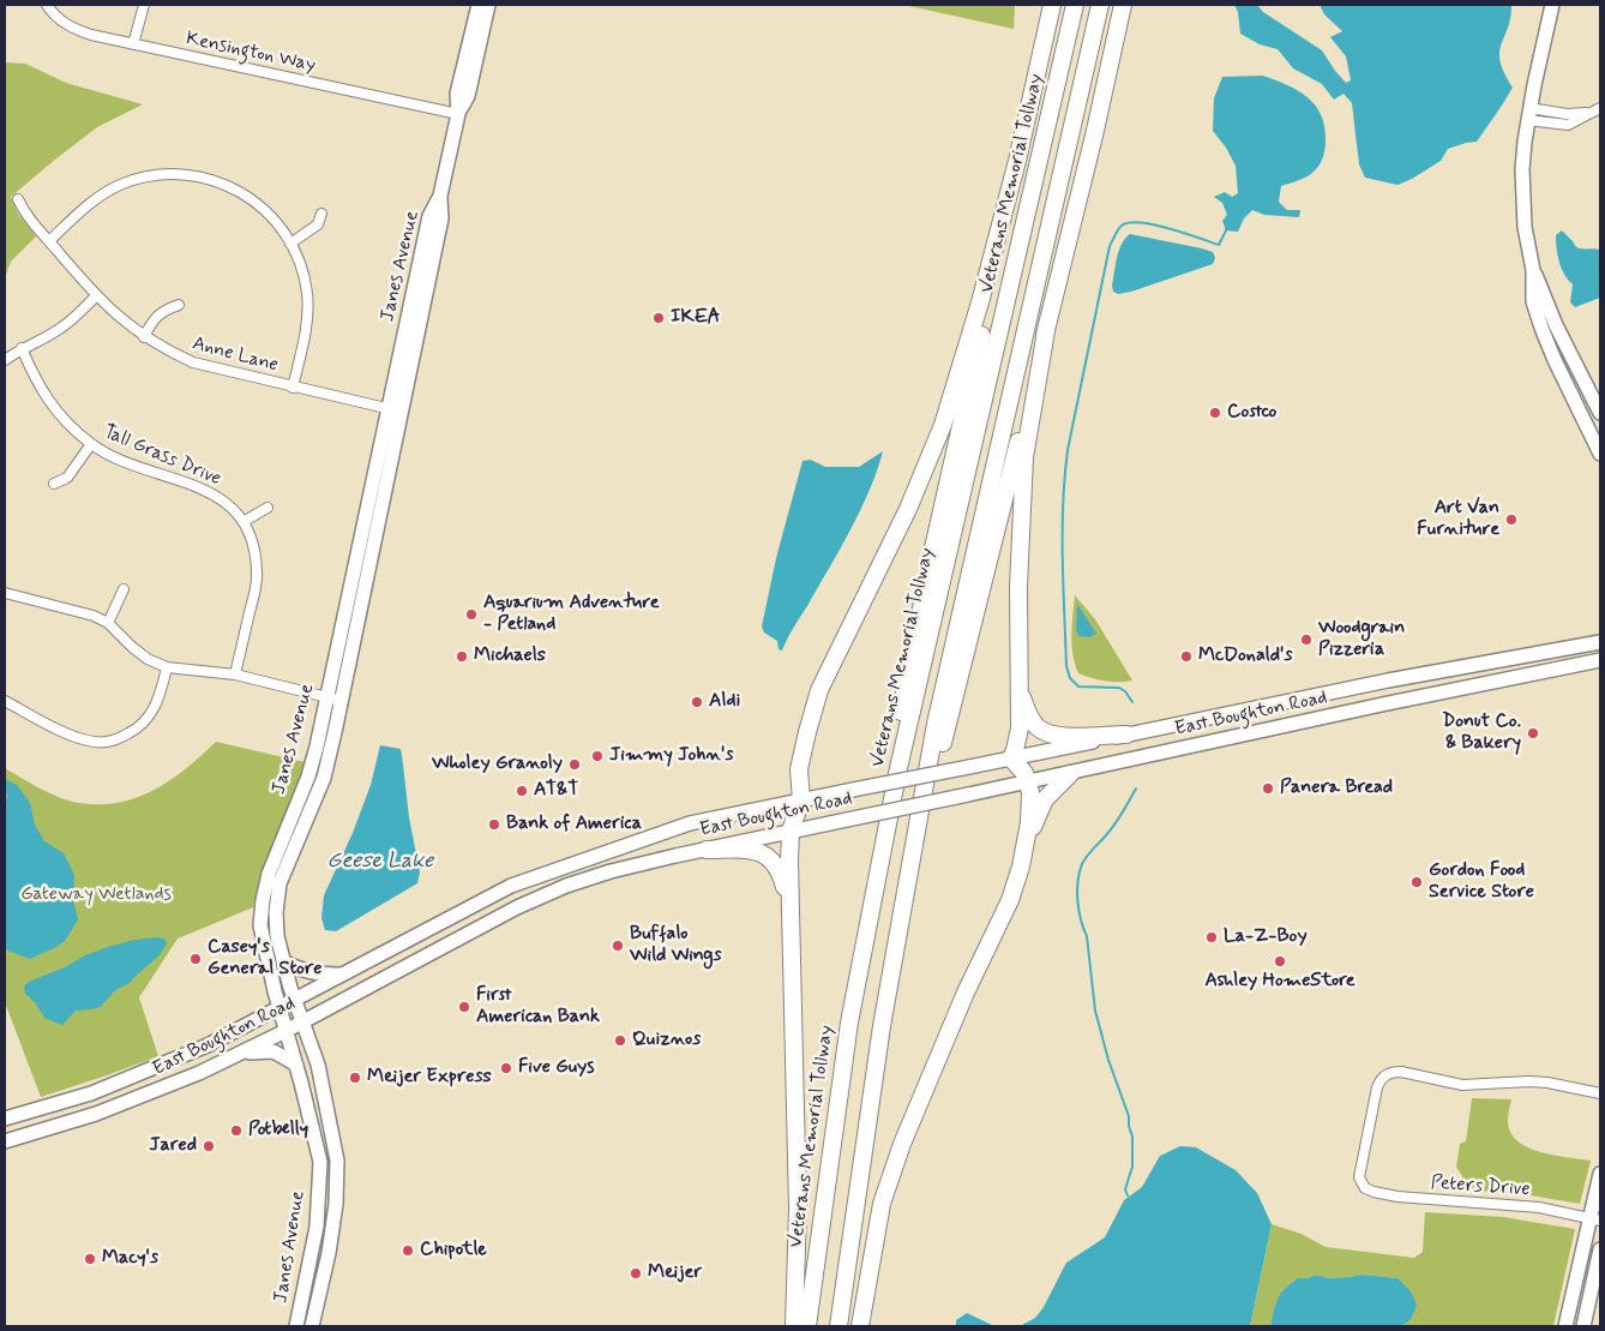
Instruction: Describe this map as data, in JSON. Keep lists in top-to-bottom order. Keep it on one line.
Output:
{"streets":{"highway":["Veterans Memorial Tollway"],"main road":["Janes Avenue","East Boughton Road"],"street":["Kensington Way","Anne Lane","Tall Grass Drive","Peters Drive"]},"crossings":[["Kensington Way","Janes Avenue"],["Janes Avenue","Anne Lane"],["Janes Avenue","East Boughton Road"]],"water":["Geese Lake"],"parks":["Gateway Wetlands"],"places":["IKEA","Costco","Art Van Furniture","Aquarium Adventure - Petland","Woodgrain Pizzeria","Michaels","McDonald's","Aldi","Donut Co. & Bakery","Jimmy John's","Wholey Granoly","Panera Bread","AT&T","Bank of America","Gordon Food Service Store","La-Z-Boy","Buffalo Wild Wings","Casey's General Store","Ashley HomeStore","First American Bank","Quiznos","Five Guys","Meijer Express","Potbelly","Jared","Chipotle","Macy's","Meijer"]}
